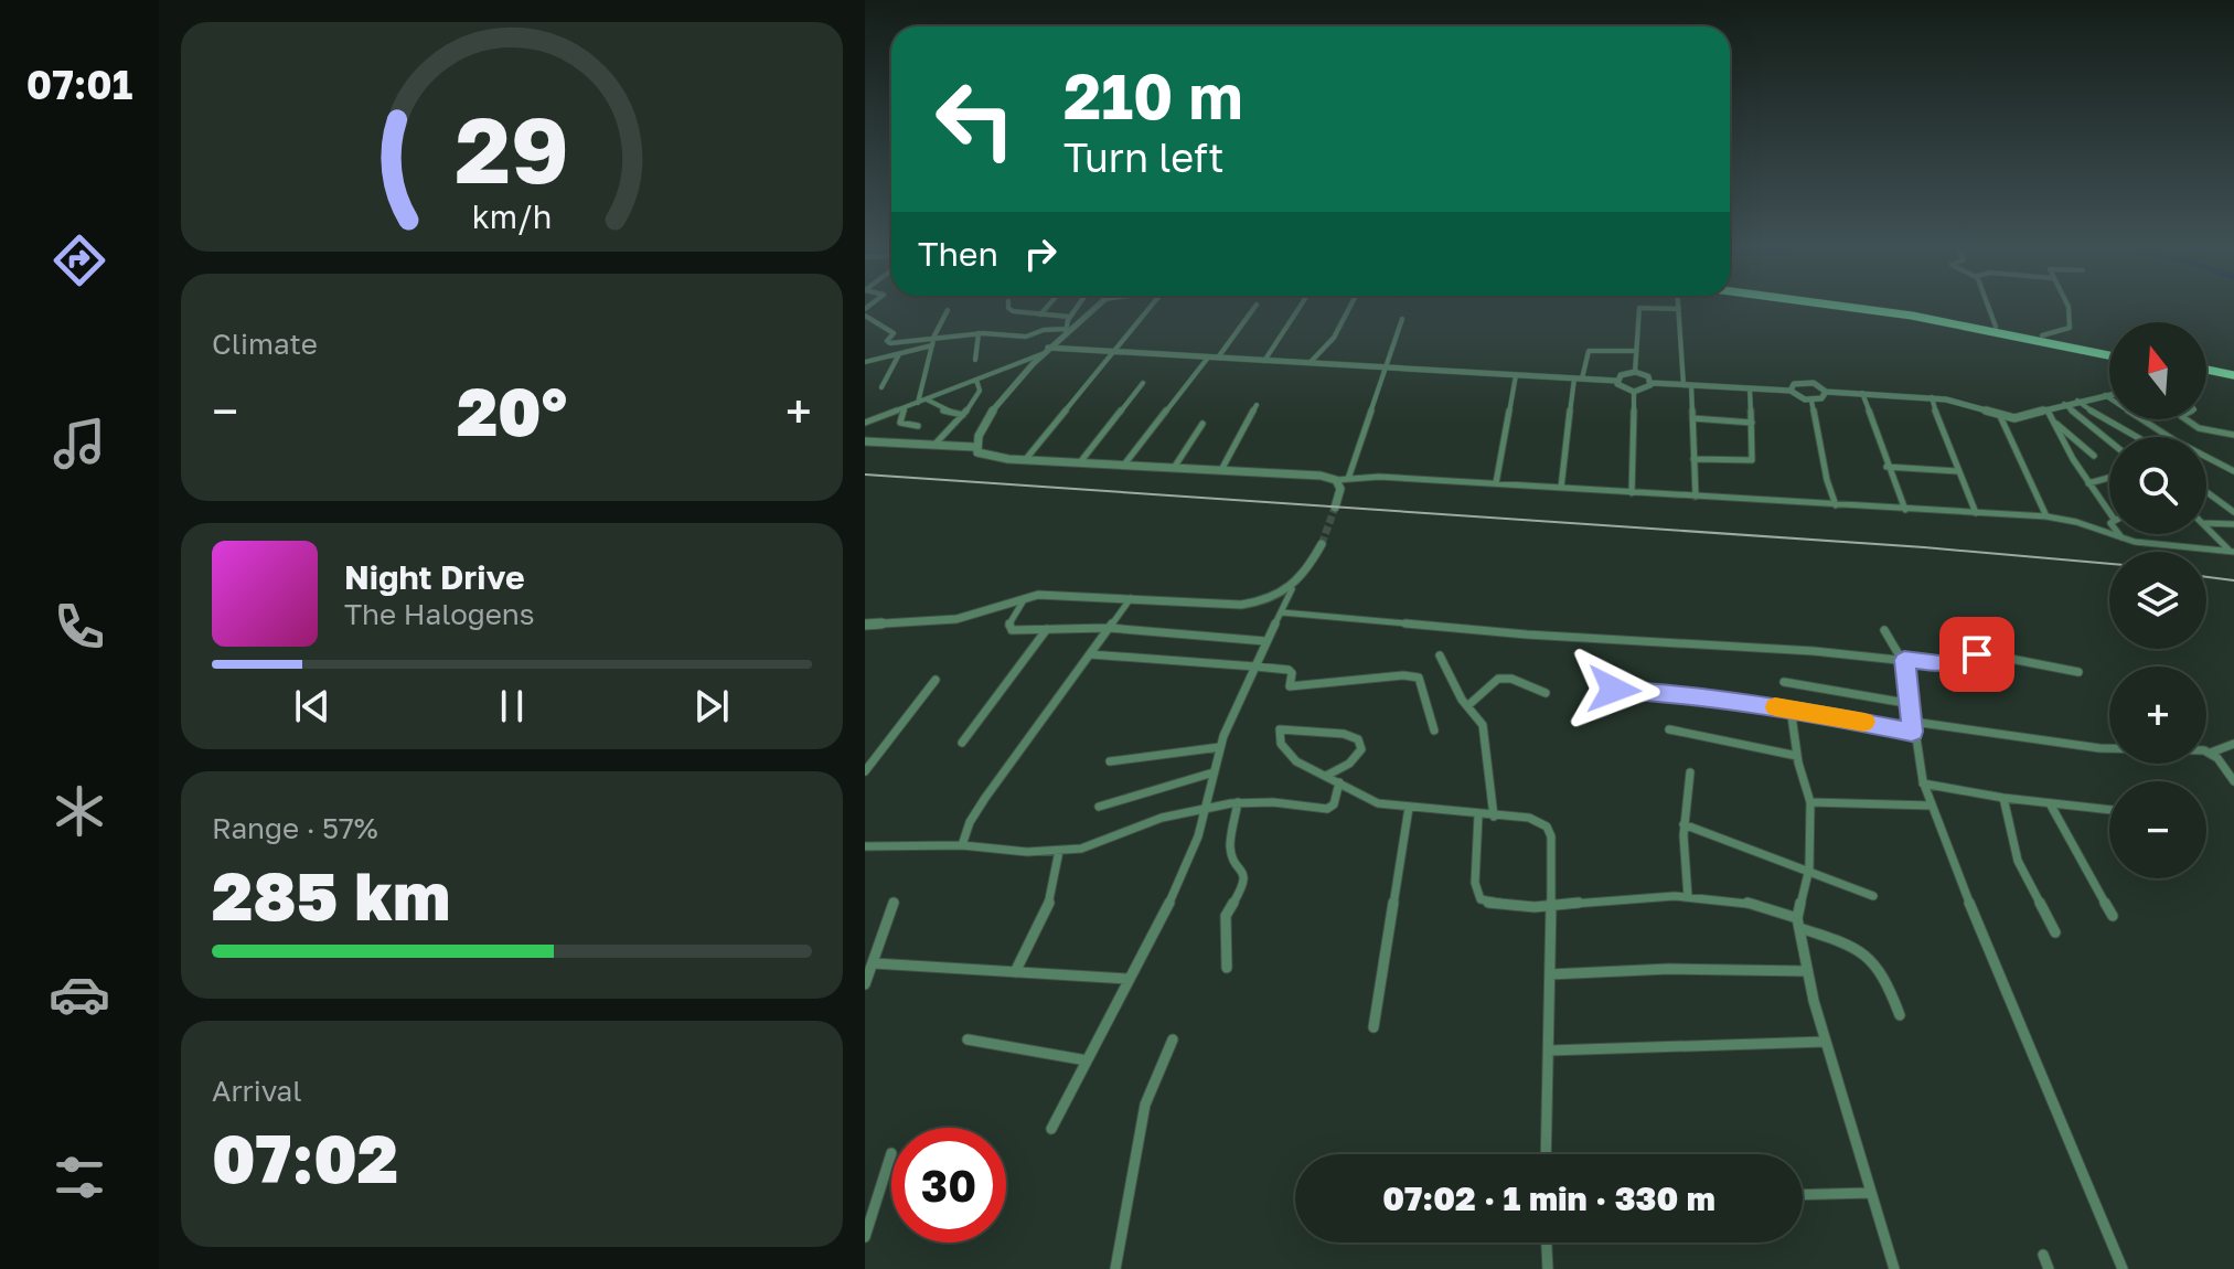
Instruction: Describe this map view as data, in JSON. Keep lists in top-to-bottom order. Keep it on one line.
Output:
{"north":"top","page":{"tabs":"07:01","turn":["210 m","Turn left"],"then":"Then","tile":["Climate",["Range · 57%","285 km"],["Arrival","07:02"]],"map_buttons":["+","−"],"heat":["−","20°","+"],"song":["Night Drive","The Halogens"],"limit":"30","trip":"07:02 · 1 min · 330 m","gauge":["29","km/h"]}}
